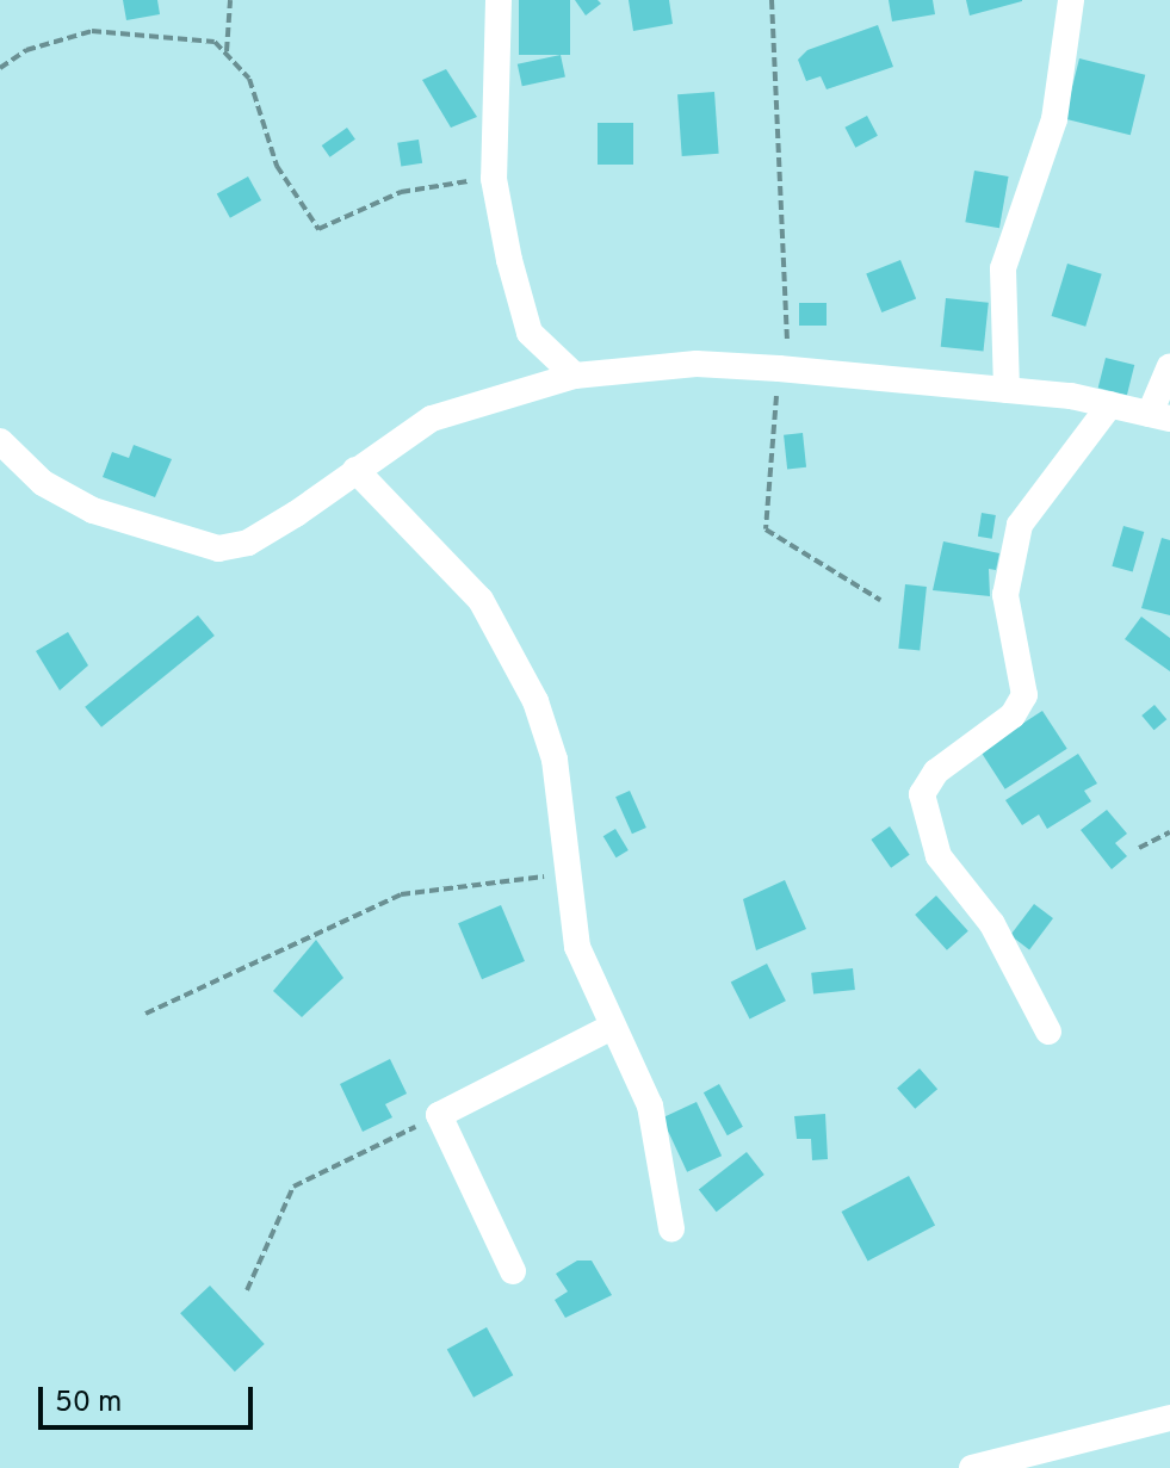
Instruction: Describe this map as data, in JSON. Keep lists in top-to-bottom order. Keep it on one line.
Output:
{"scale_bar":"50 m"}
